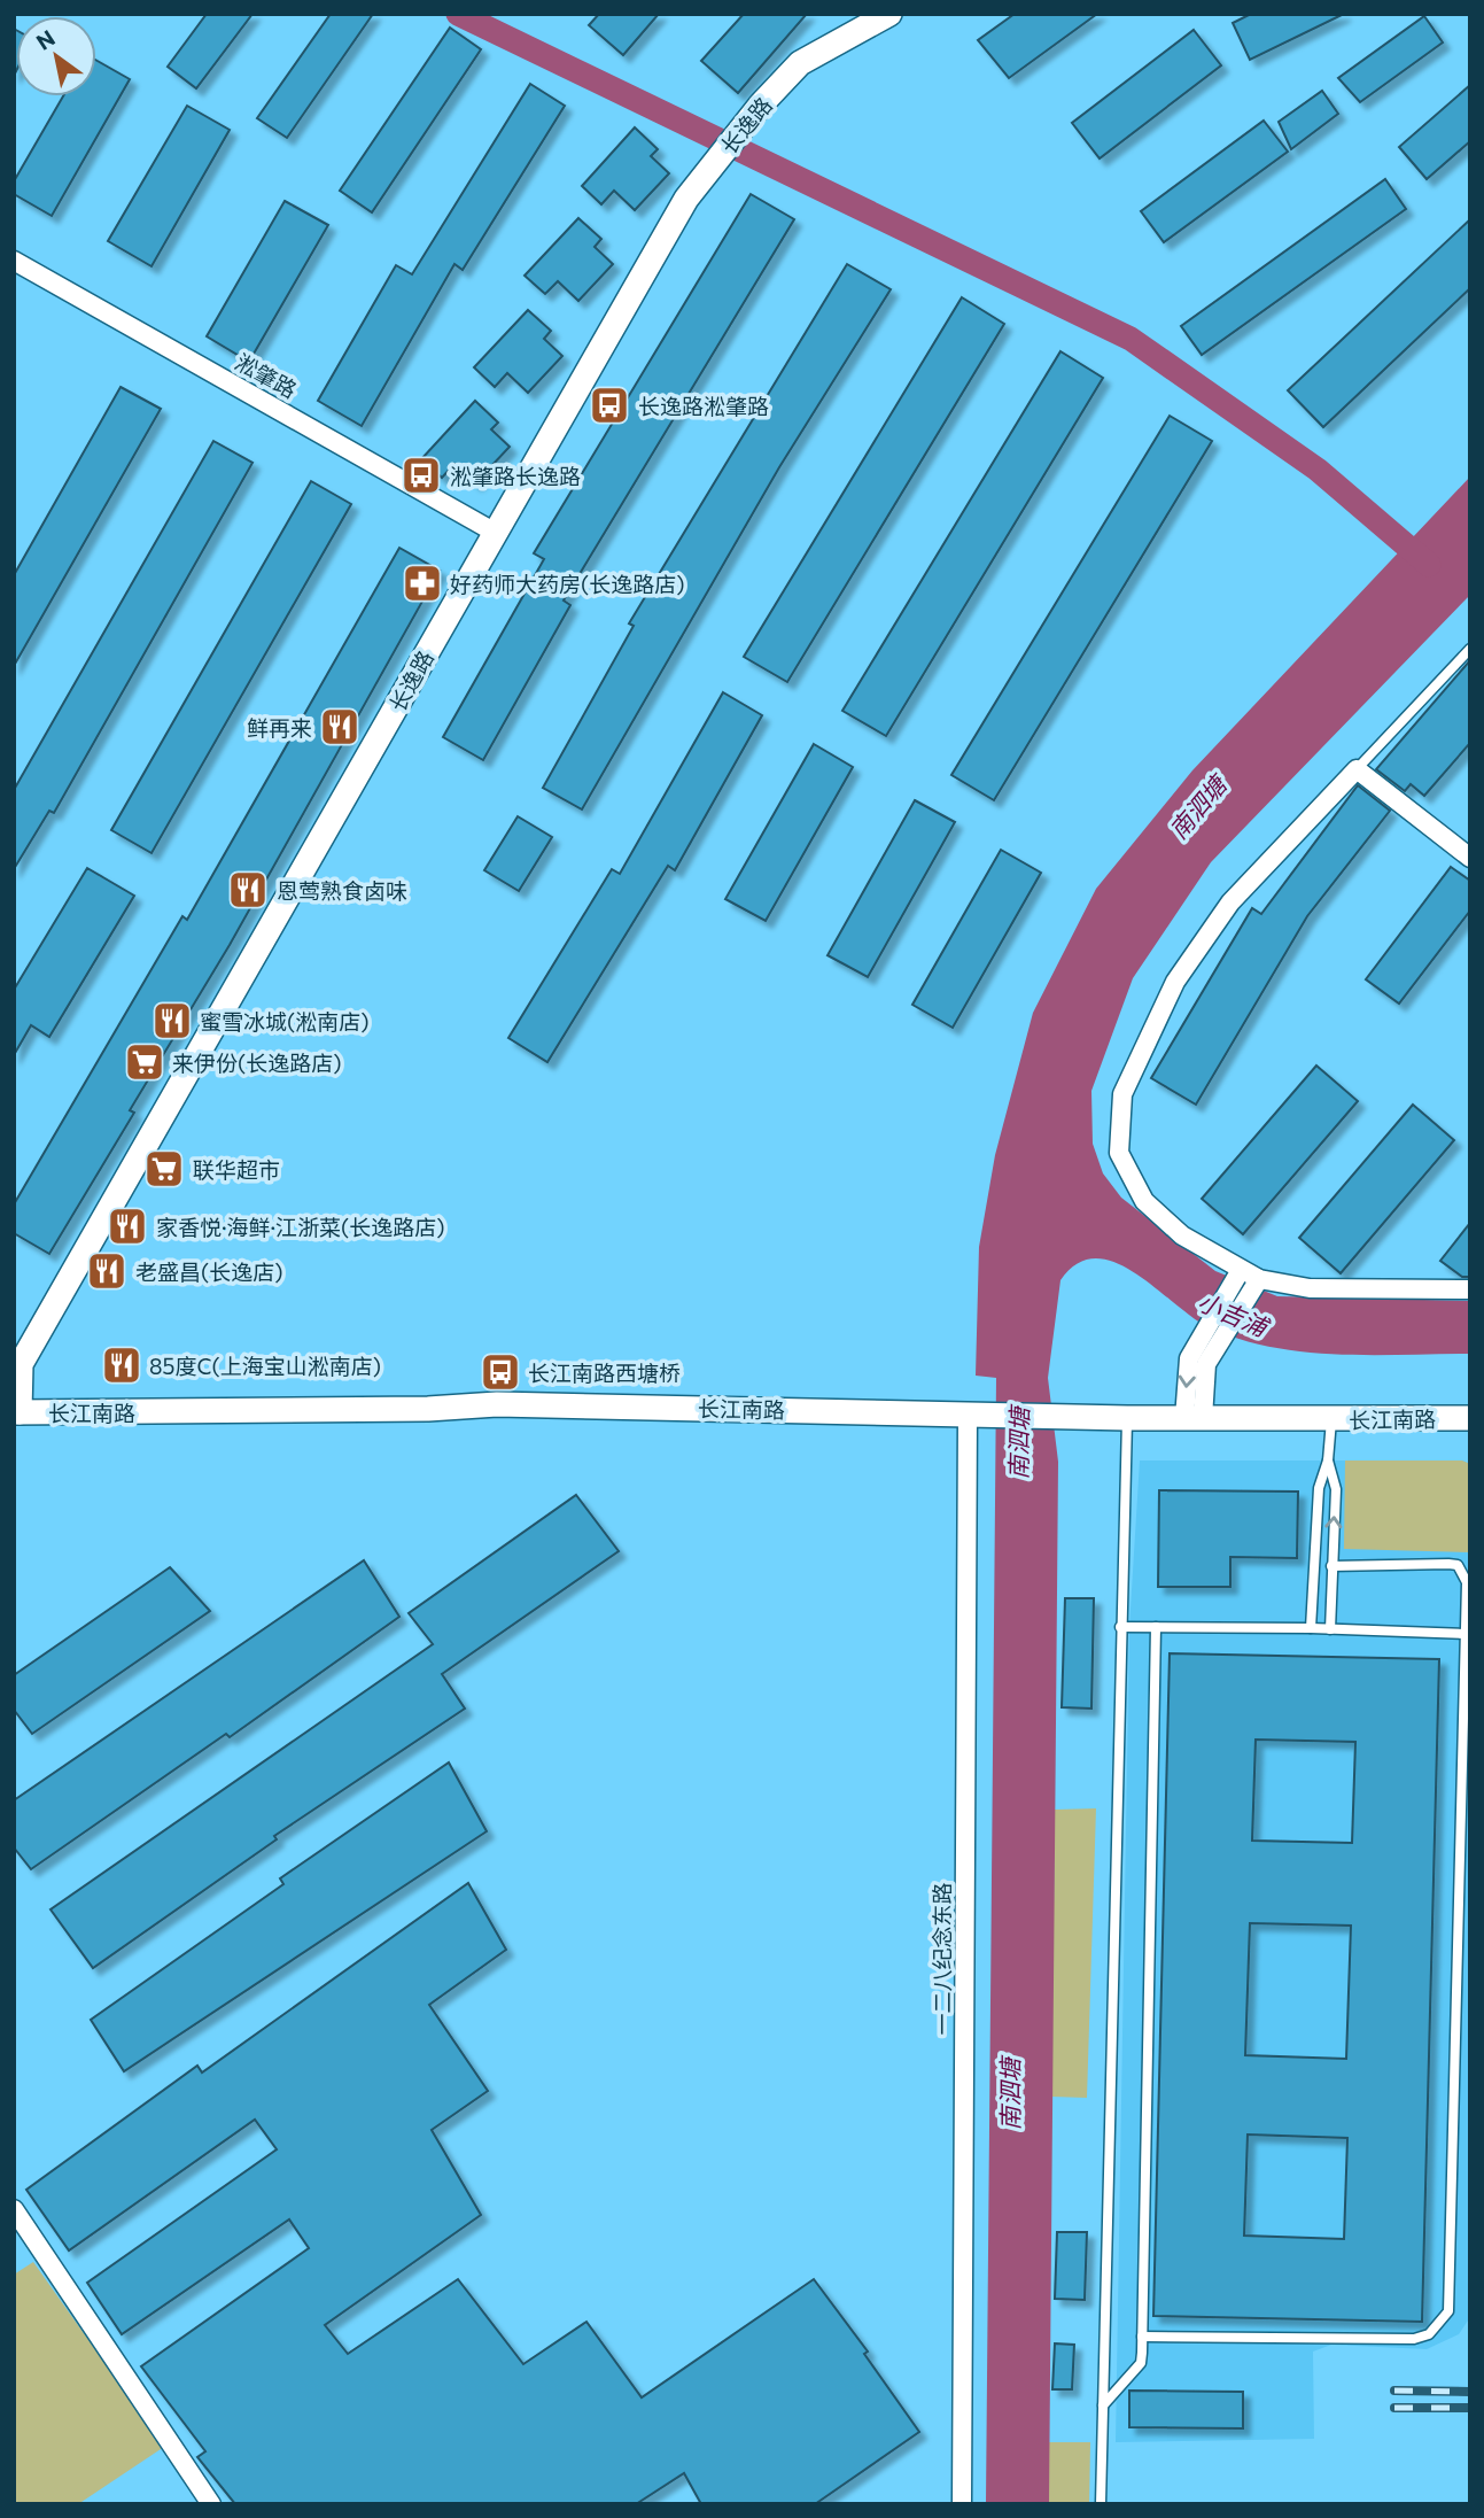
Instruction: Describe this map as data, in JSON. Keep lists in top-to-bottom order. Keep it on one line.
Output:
{"streets":{"street":["长逸路","淞肇路","长江南路","一二八纪念东路"]},"crossings":[["长逸路","淞肇路"],["长逸路","长江南路"],["长江南路","一二八纪念东路"]],"water":["南泗塘","小吉浦"],"places":{"bus stop":["长逸路淞肇路","淞肇路长逸路","长江南路西塘桥"],"pharmacy":["好药师大药房(长逸路店)"],"restaurant":["鲜再来","恩莺熟食卤味","蜜雪冰城(淞南店)","家香悦·海鲜·江浙菜(长逸路店)","老盛昌(长逸店)","85度C(上海宝山淞南店)"],"supermarket":["来伊份(长逸路店)","联华超市"]},"north":"top left"}
